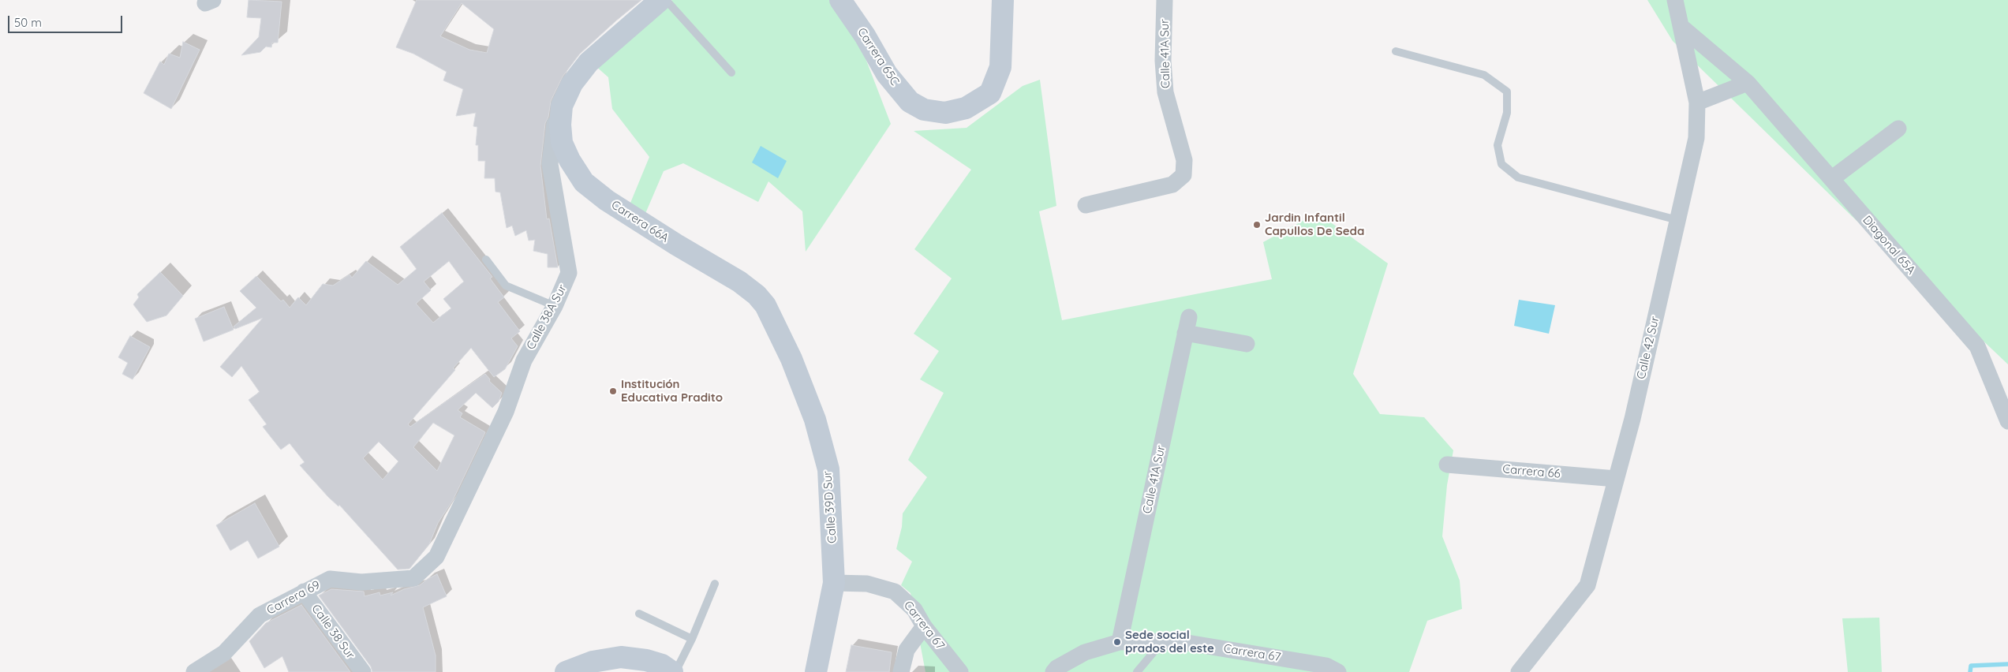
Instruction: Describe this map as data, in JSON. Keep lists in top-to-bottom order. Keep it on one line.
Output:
{"streets":{"main road":["Carrera 65C","Carrera 66A","Calle 38A Sur","Calle 39D Sur"],"street":["Calle 41A Sur","Diagonal 65A","Calle 42 Sur","Carrera 66","Carrera 69","Carrera 67","Calle 38 Sur"]},"crossings":[["Calle 41A Sur","Carrera 67"],["Carrera 66A","Calle 38A Sur"],["Carrera 66A","Calle 39D Sur"],["Diagonal 65A","Calle 42 Sur"],["Calle 38A Sur","Carrera 69"],["Calle 42 Sur","Carrera 66"],["Calle 39D Sur","Carrera 67"],["Carrera 69","Calle 38 Sur"]],"places":["Jardin Infantil Capullos De Seda","Institución Educativa Pradito","Sede social prados del este"],"scale_bar":"50 m"}
